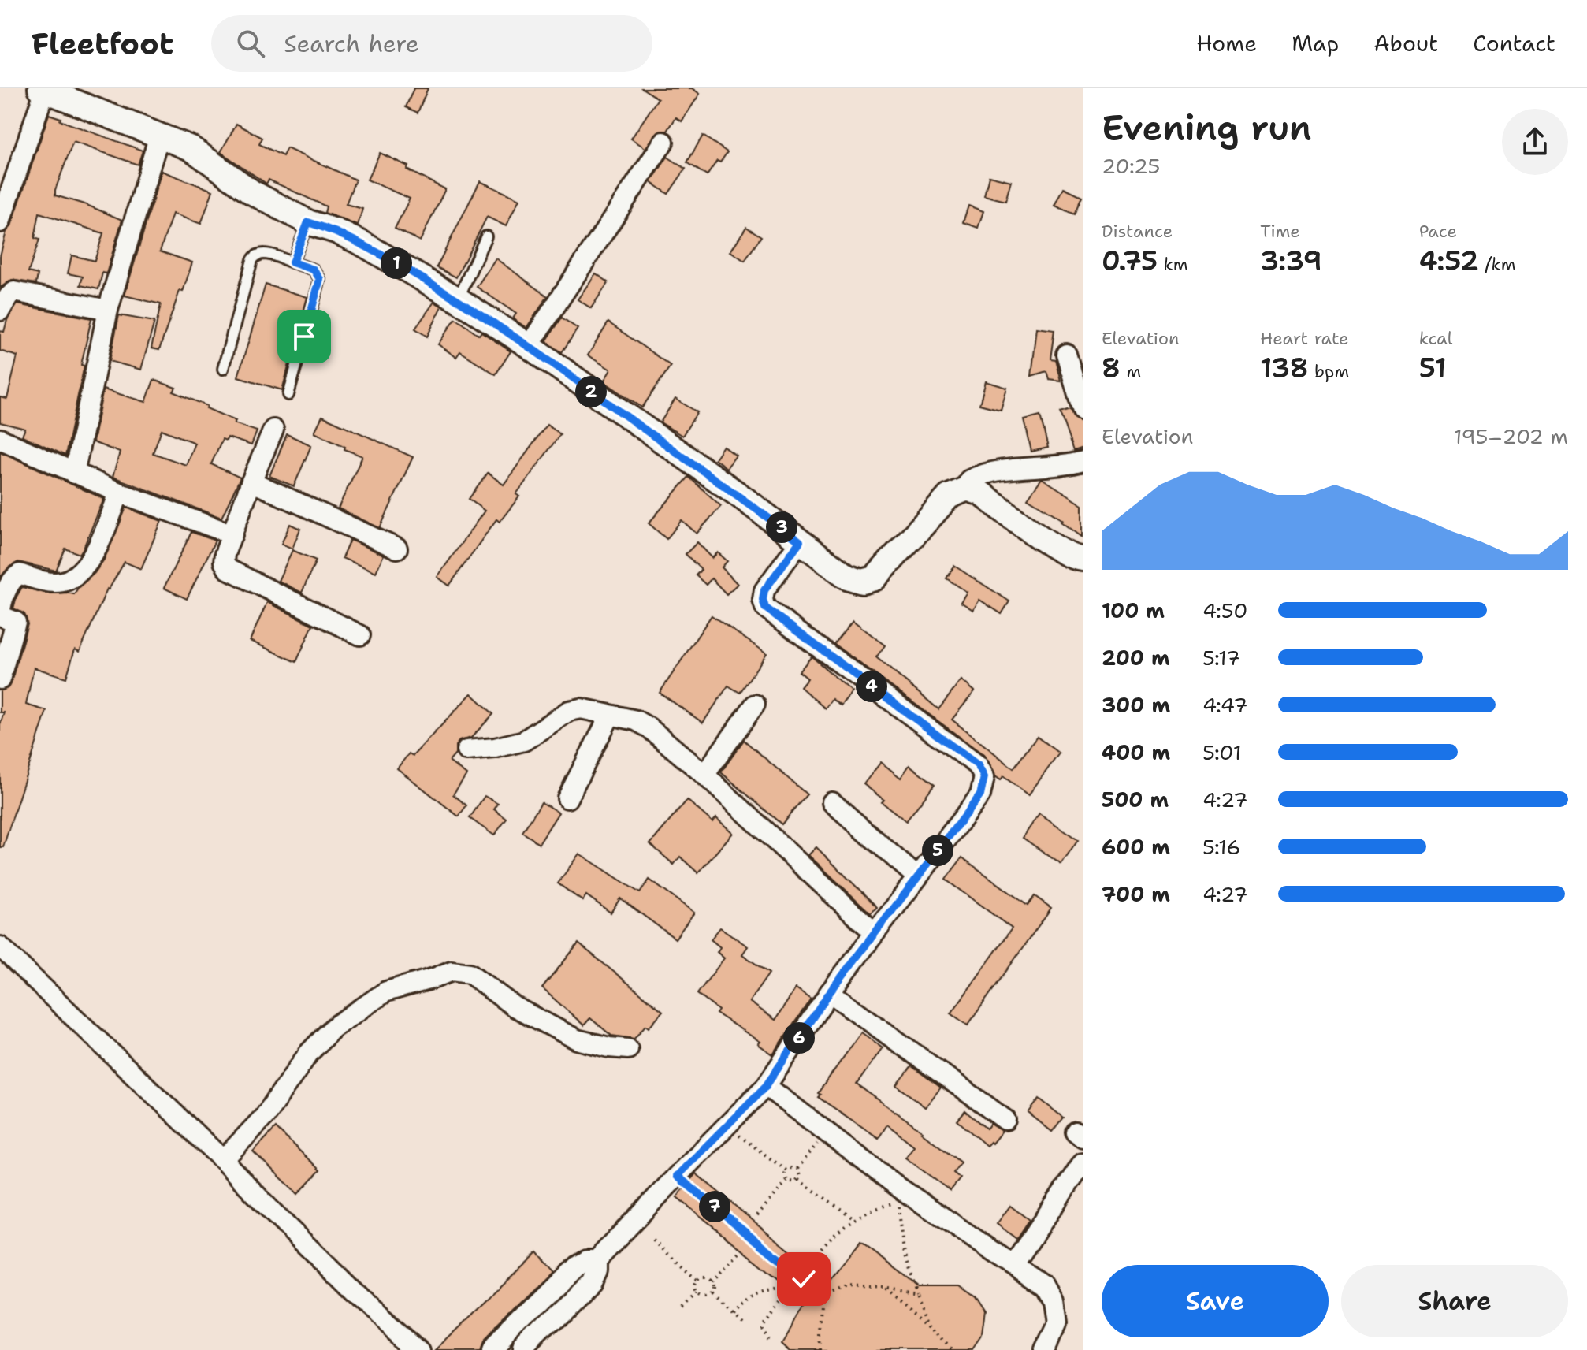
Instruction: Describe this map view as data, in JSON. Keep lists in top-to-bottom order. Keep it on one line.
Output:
{"page":{"header":"Fleetfoot","search":"Search here","nav":["Home","Map","About","Contact"],"heading":["Evening run","20:25"],"stats":[["Distance","0.75 km"],["Time","3:39"],["Pace","4:52 /km"],["Elevation","8 m"],["Heart rate","138 bpm"],["kcal","51"]],"pins":["1","2","3","4","5","6","7"],"chart":["Elevation","195–202 m"],"list":[{"name":"100 m","note":"4:50"},{"name":"200 m","note":"5:17"},{"name":"300 m","note":"4:47"},{"name":"400 m","note":"5:01"},{"name":"500 m","note":"4:27"},{"name":"600 m","note":"5:16"},{"name":"700 m","note":"4:27"}],"buttons":["Save","Share"]}}
